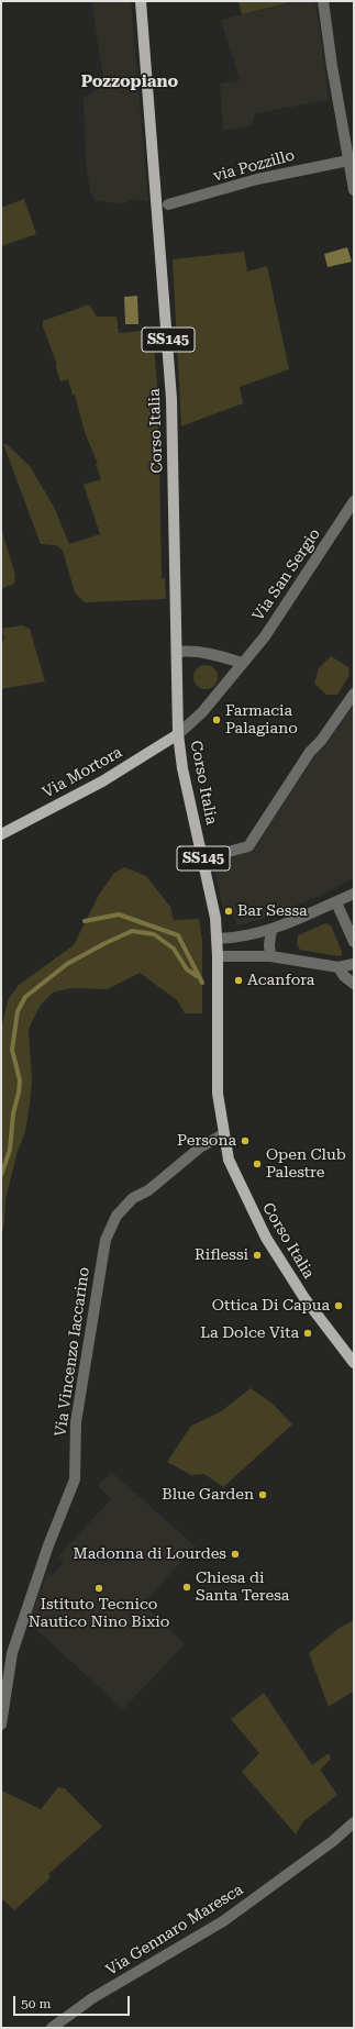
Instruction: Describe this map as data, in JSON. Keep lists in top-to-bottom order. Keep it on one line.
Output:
{"streets":{"main road":["SS145","Corso Italia","Via Mortora"],"street":["via Pozzillo","Via San Sergio","Via Vincenzo Iaccarino","Via Gennaro Maresca"]},"crossings":[["Corso Italia","Via San Sergio"],["Corso Italia","Via Mortora"],["Corso Italia","Via Vincenzo Iaccarino"],["Via San Sergio","Via Mortora"]],"districts":["Pozzopiano"],"places":["Farmacia Palagiano","Bar Sessa","Acanfora","Persona","Open Club Palestre","Riflessi","Ottica Di Capua","La Dolce Vita","Blue Garden","Madonna di Lourdes","Chiesa di Santa Teresa","Istituto Tecnico Nautico Nino Bixio"],"scale_bar":"50 m"}
